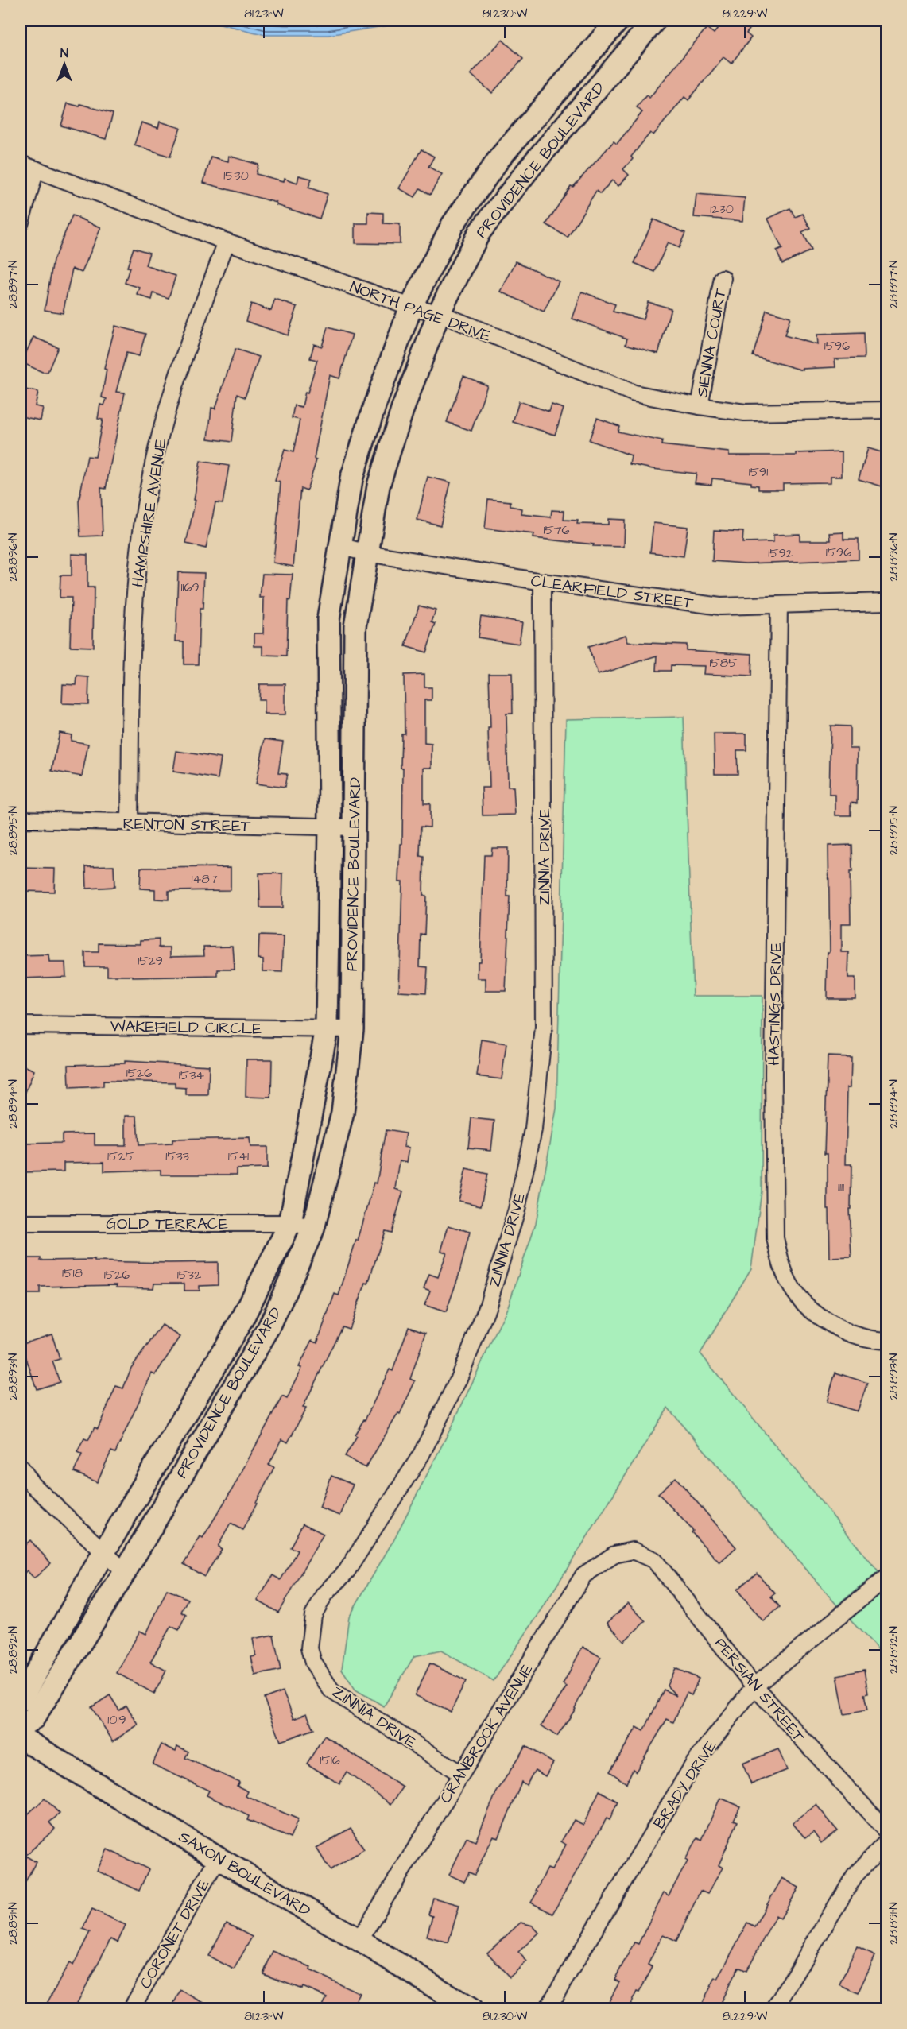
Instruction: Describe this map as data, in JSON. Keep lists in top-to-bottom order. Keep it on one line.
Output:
{"streets":{"main road":["PROVIDENCE BOULEVARD","SAXON BOULEVARD"],"street":["NORTH PAGE DRIVE","SIENNA COURT","HAMPSHIRE AVENUE","CLEARFIELD STREET","RENTON STREET","ZINNIA DRIVE","HASTINGS DRIVE","WAKEFIELD CIRCLE","GOLD TERRACE","PERSIAN STREET","CRANBROOK AVENUE","BRADY DRIVE","CORONET DRIVE"]},"crossings":[["PROVIDENCE BOULEVARD","NORTH PAGE DRIVE"],["PROVIDENCE BOULEVARD","CLEARFIELD STREET"],["PROVIDENCE BOULEVARD","RENTON STREET"],["PROVIDENCE BOULEVARD","WAKEFIELD CIRCLE"],["PROVIDENCE BOULEVARD","GOLD TERRACE"],["NORTH PAGE DRIVE","SIENNA COURT"],["NORTH PAGE DRIVE","HAMPSHIRE AVENUE"],["HAMPSHIRE AVENUE","RENTON STREET"],["CLEARFIELD STREET","ZINNIA DRIVE"],["CLEARFIELD STREET","HASTINGS DRIVE"],["ZINNIA DRIVE","CRANBROOK AVENUE"],["PERSIAN STREET","CRANBROOK AVENUE"],["PERSIAN STREET","BRADY DRIVE"],["CRANBROOK AVENUE","SAXON BOULEVARD"],["SAXON BOULEVARD","CORONET DRIVE"]],"house_numbers":["1530","1230","1596","1591","1576","1596","1592","1169","1585","1487","1529","1526","1534","1525","1533","1541","1111","1518","1526","1532","1019","1516"],"north":"top","coordinates":["81.231°W","81.230°W","81.229°W","28.897°N","28.896°N","28.895°N","28.894°N","28.893°N","28.892°N","28.891°N"]}
